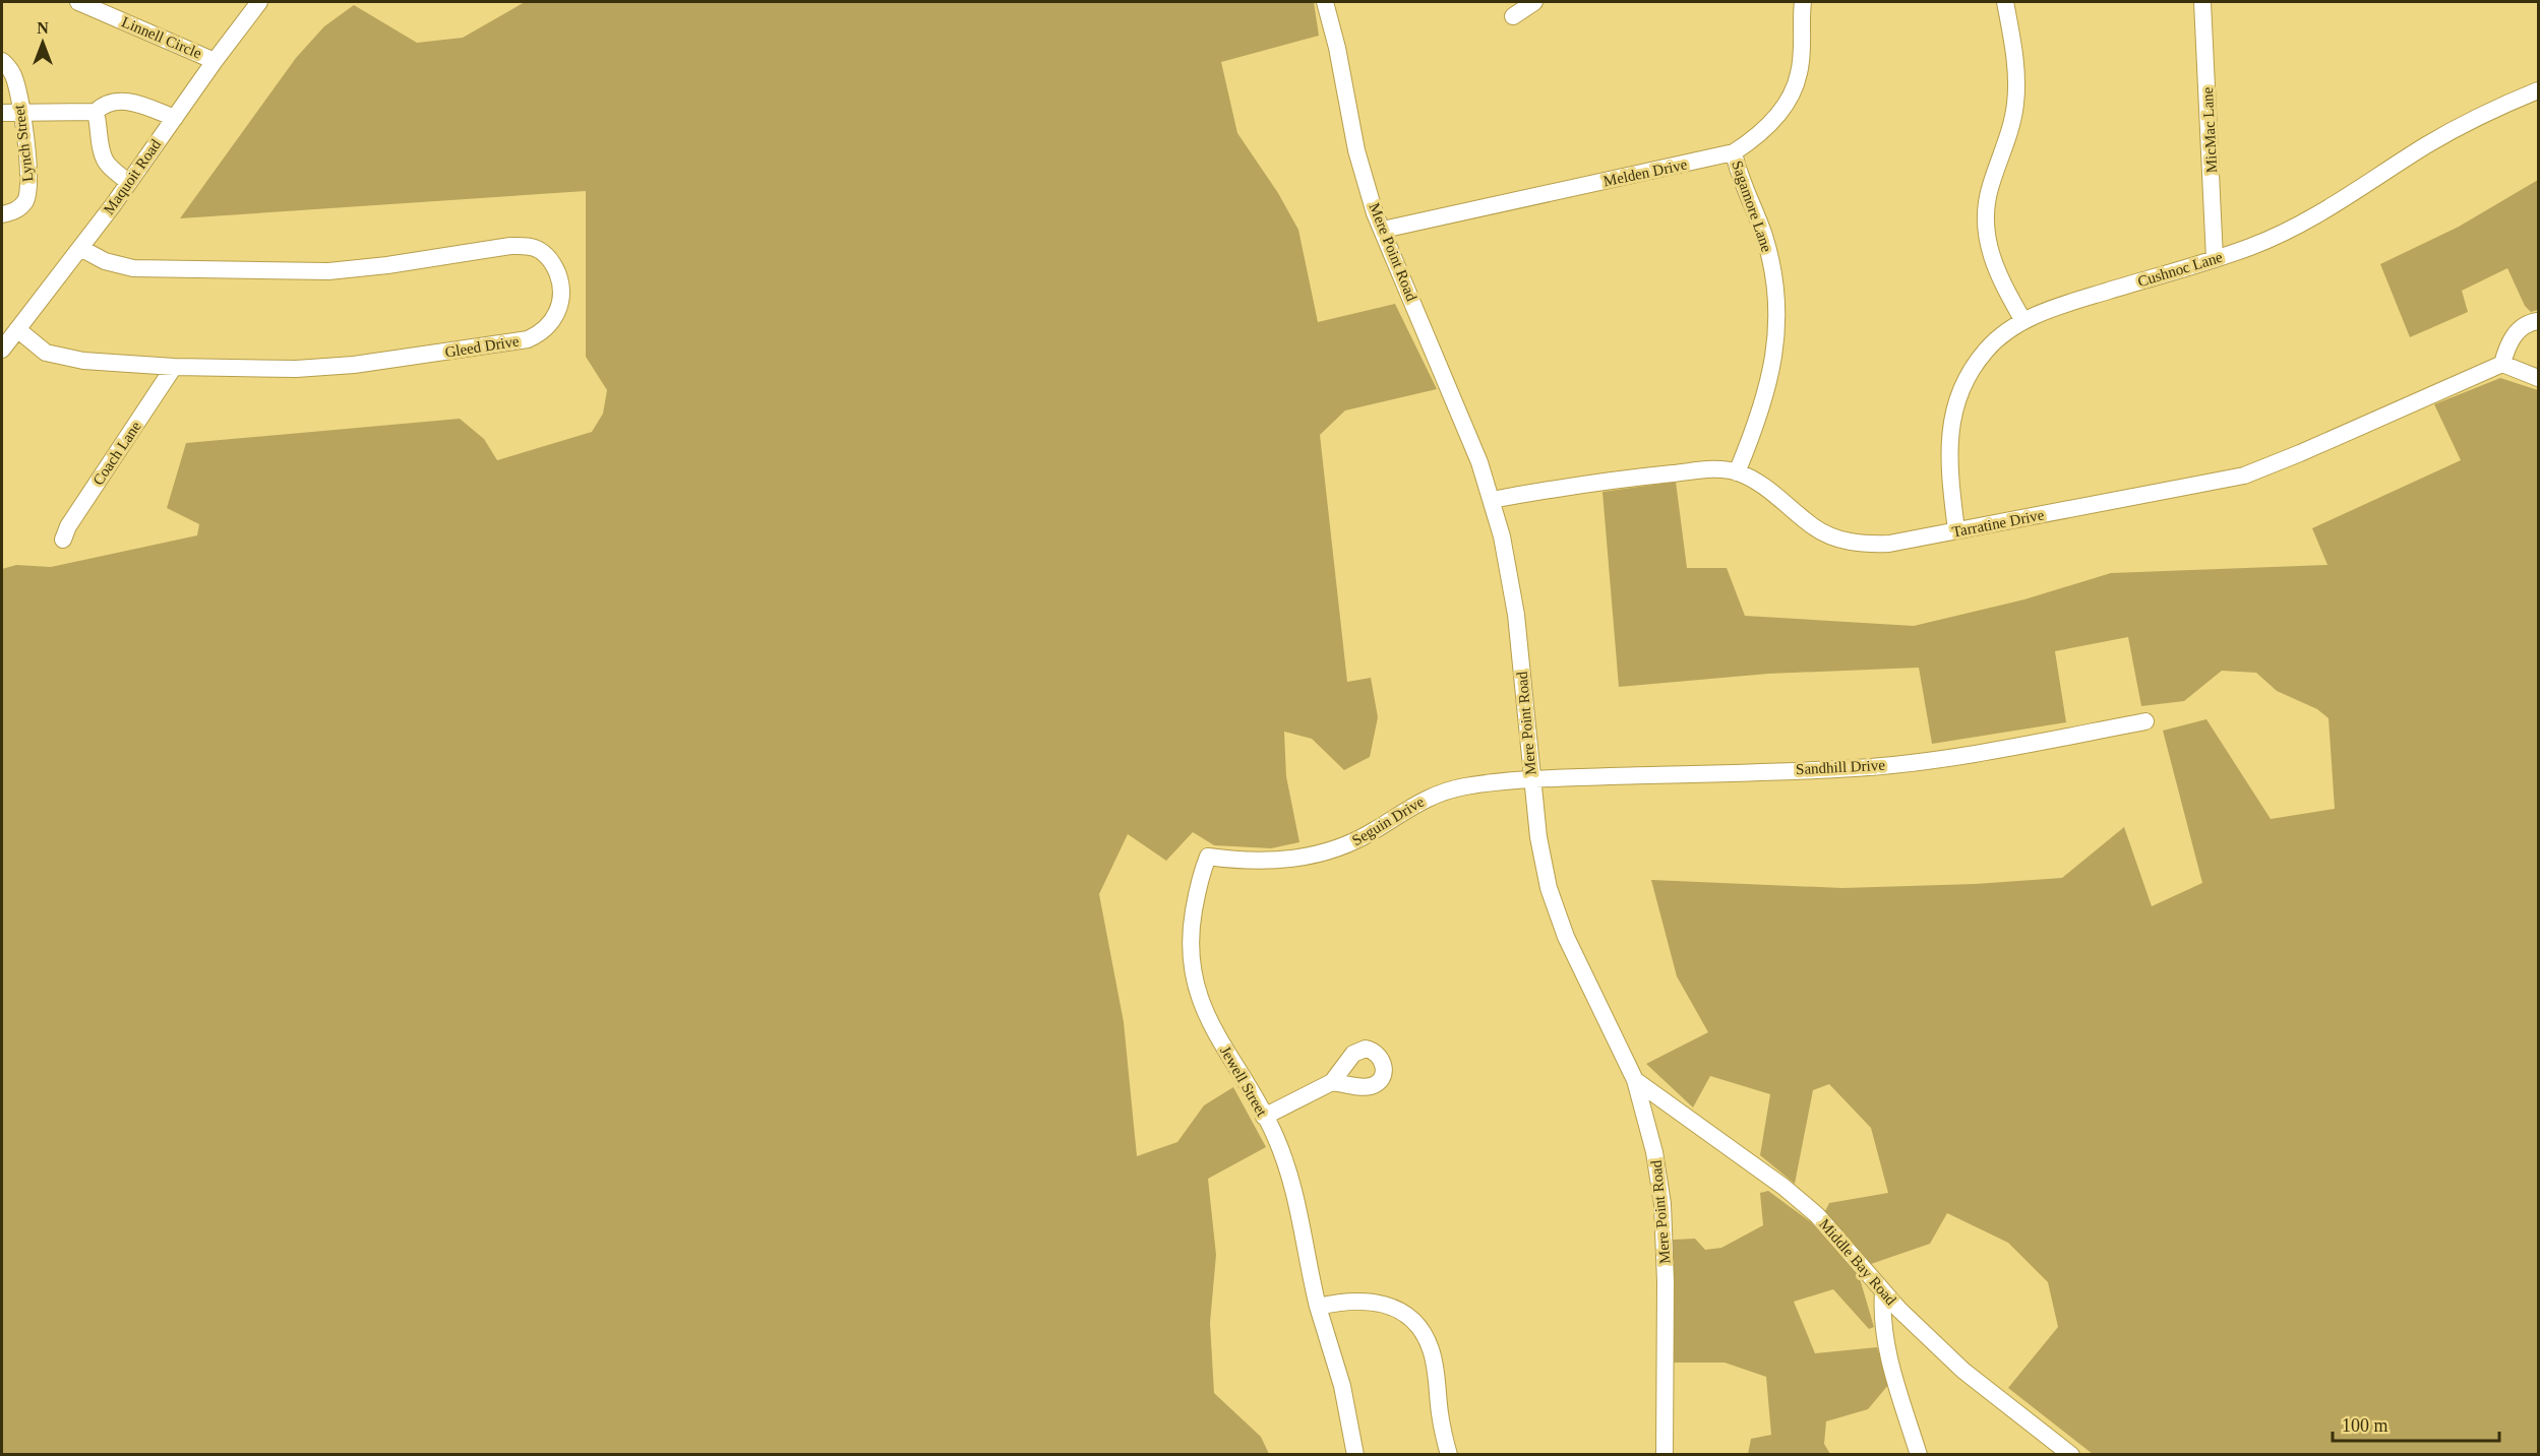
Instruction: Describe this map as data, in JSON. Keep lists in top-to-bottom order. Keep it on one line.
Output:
{"streets":{"street":["Linnell Circle","MicMac Lane","Lynch Street","Melden Drive","Maquoit Road","Sagamore Lane","Mere Point Road","Cushnoc Lane","Gleed Drive","Coach Lane","Tarratine Drive","Sandhill Drive","Seguin Drive","Jewell Street","Middle Bay Road"]},"crossings":[["Linnell Circle","Maquoit Road"],["MicMac Lane","Cushnoc Lane"],["Melden Drive","Sagamore Lane"],["Melden Drive","Mere Point Road"],["Maquoit Road","Gleed Drive"],["Sagamore Lane","Tarratine Drive"],["Mere Point Road","Tarratine Drive"],["Mere Point Road","Sandhill Drive"],["Mere Point Road","Seguin Drive"],["Mere Point Road","Middle Bay Road"],["Cushnoc Lane","Tarratine Drive"],["Gleed Drive","Coach Lane"],["Sandhill Drive","Seguin Drive"],["Seguin Drive","Jewell Street"]],"scale_bar":"100 m","north":"top"}
